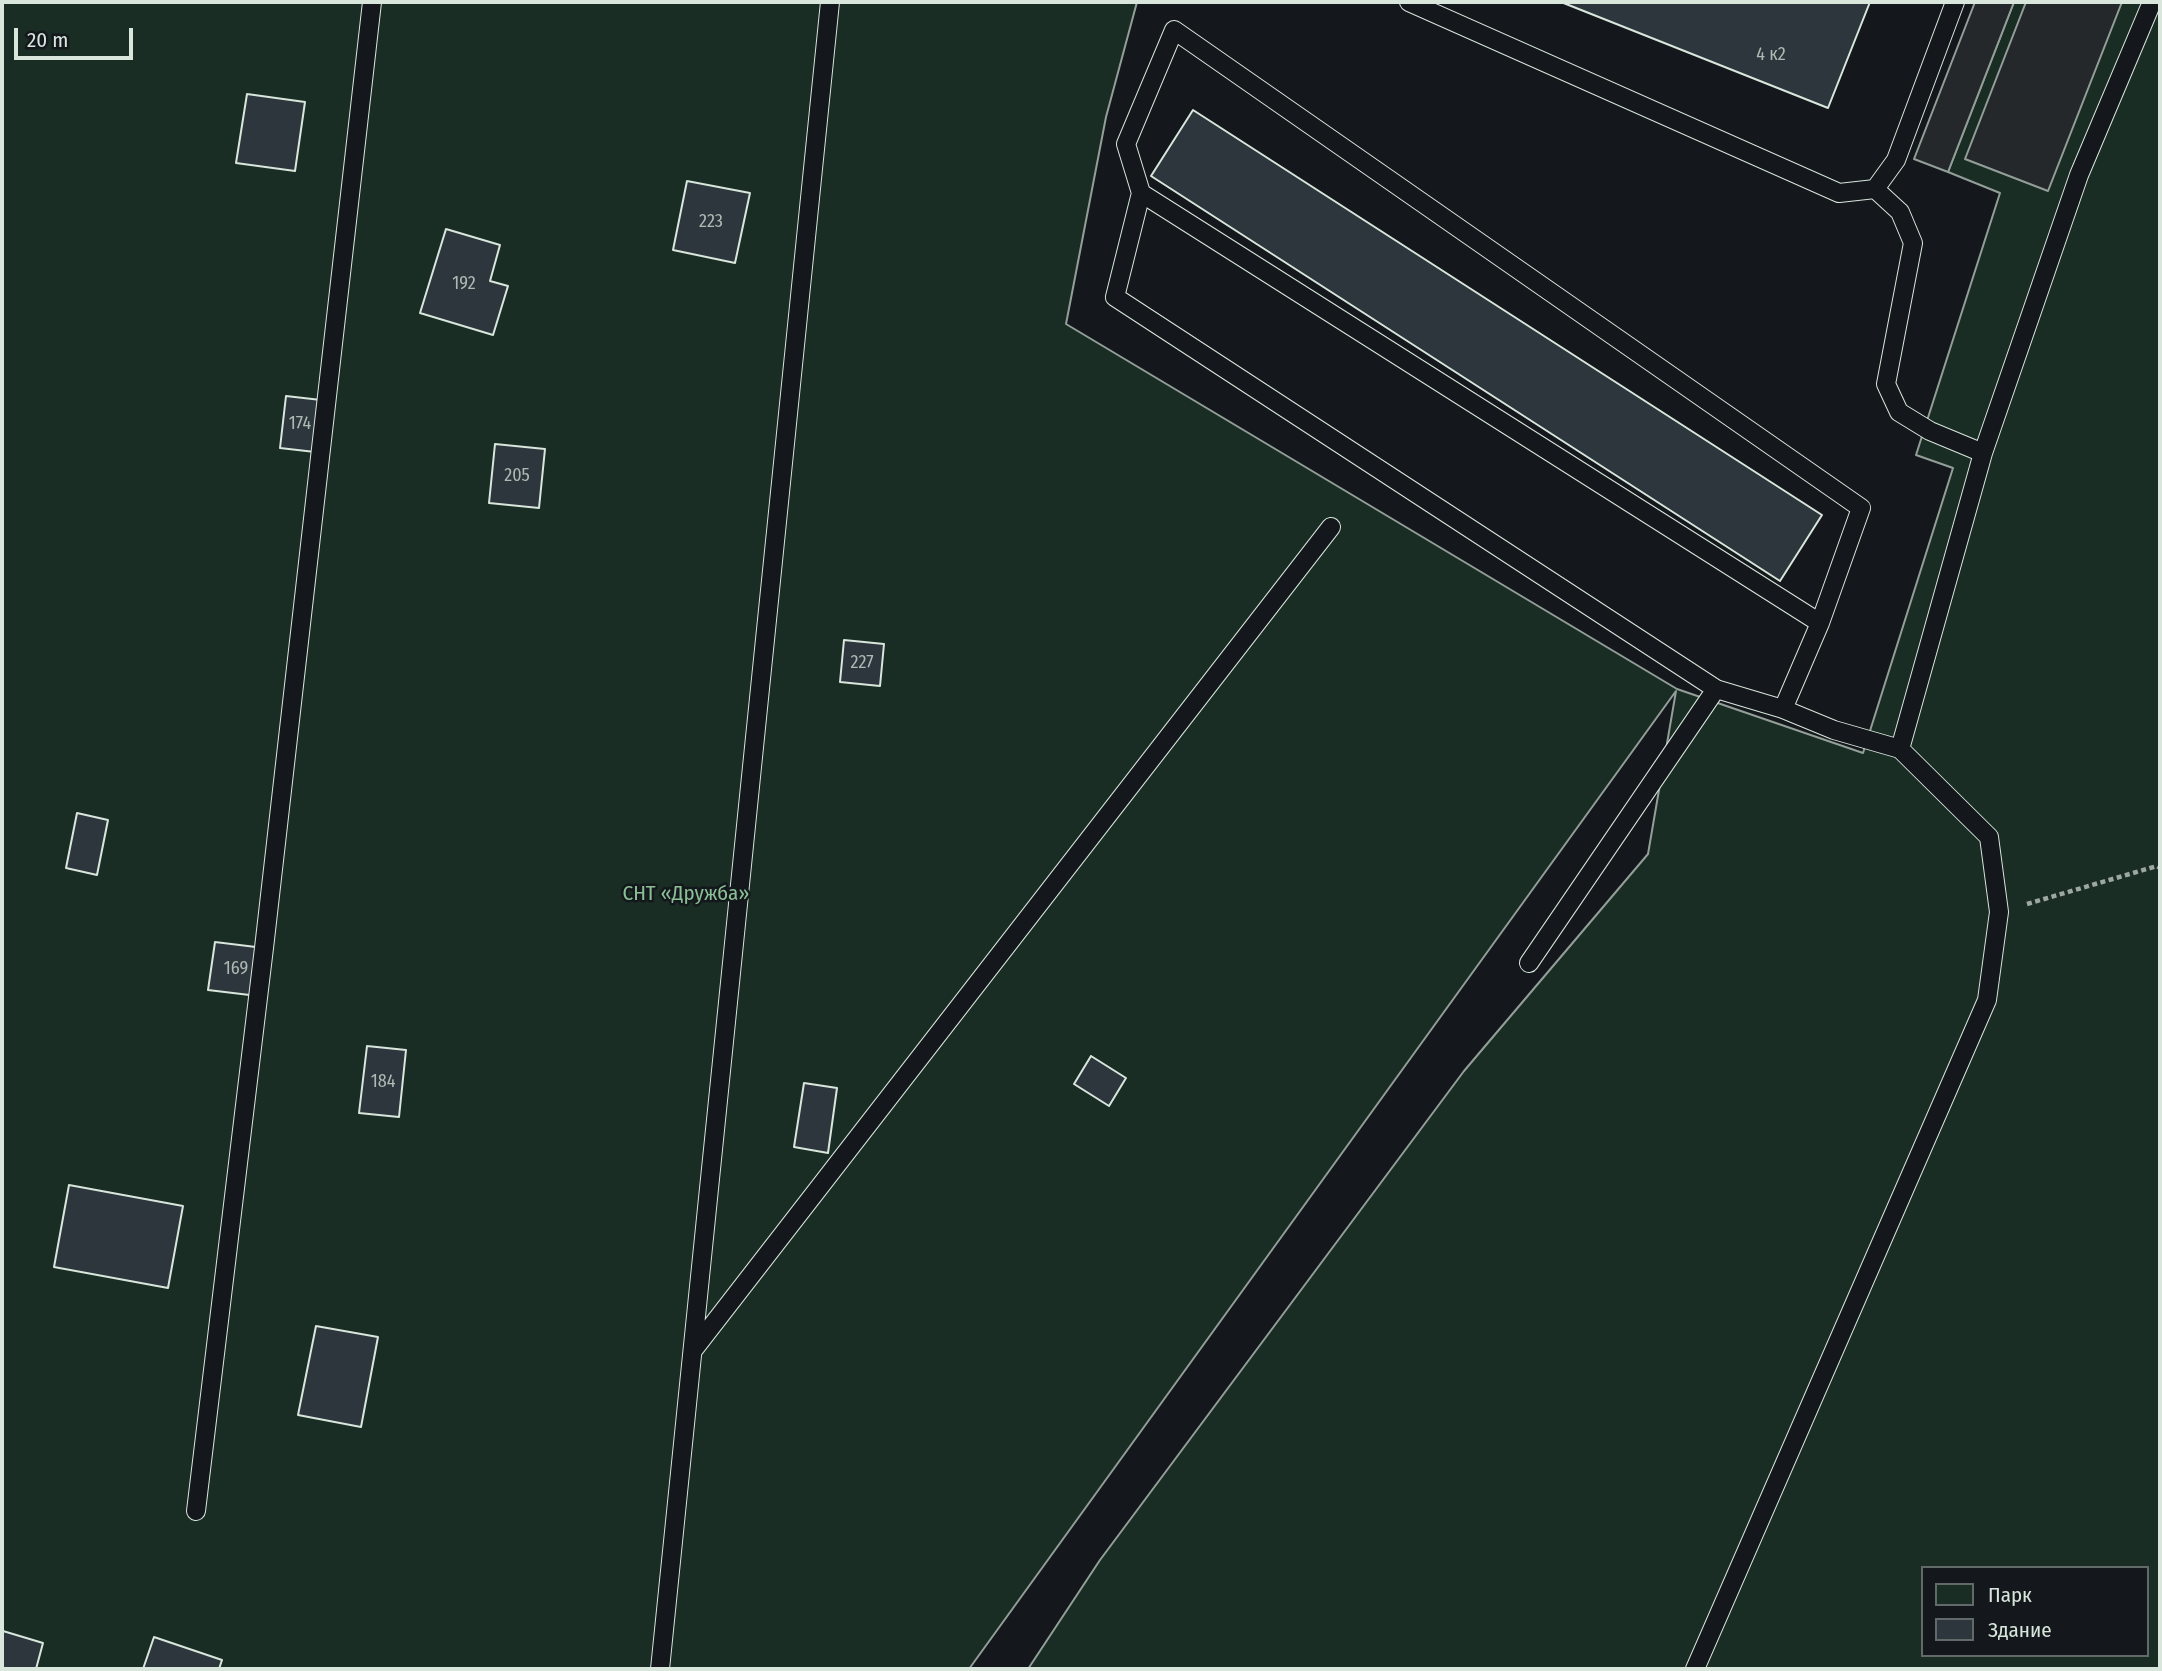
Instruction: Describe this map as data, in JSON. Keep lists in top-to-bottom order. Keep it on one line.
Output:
{"parks":["СНТ «Дружба»"],"house_numbers":["4 к2","223","192","174","205","227","169","184"],"legend":["Парк","Здание"],"scale_bar":"20 m"}
